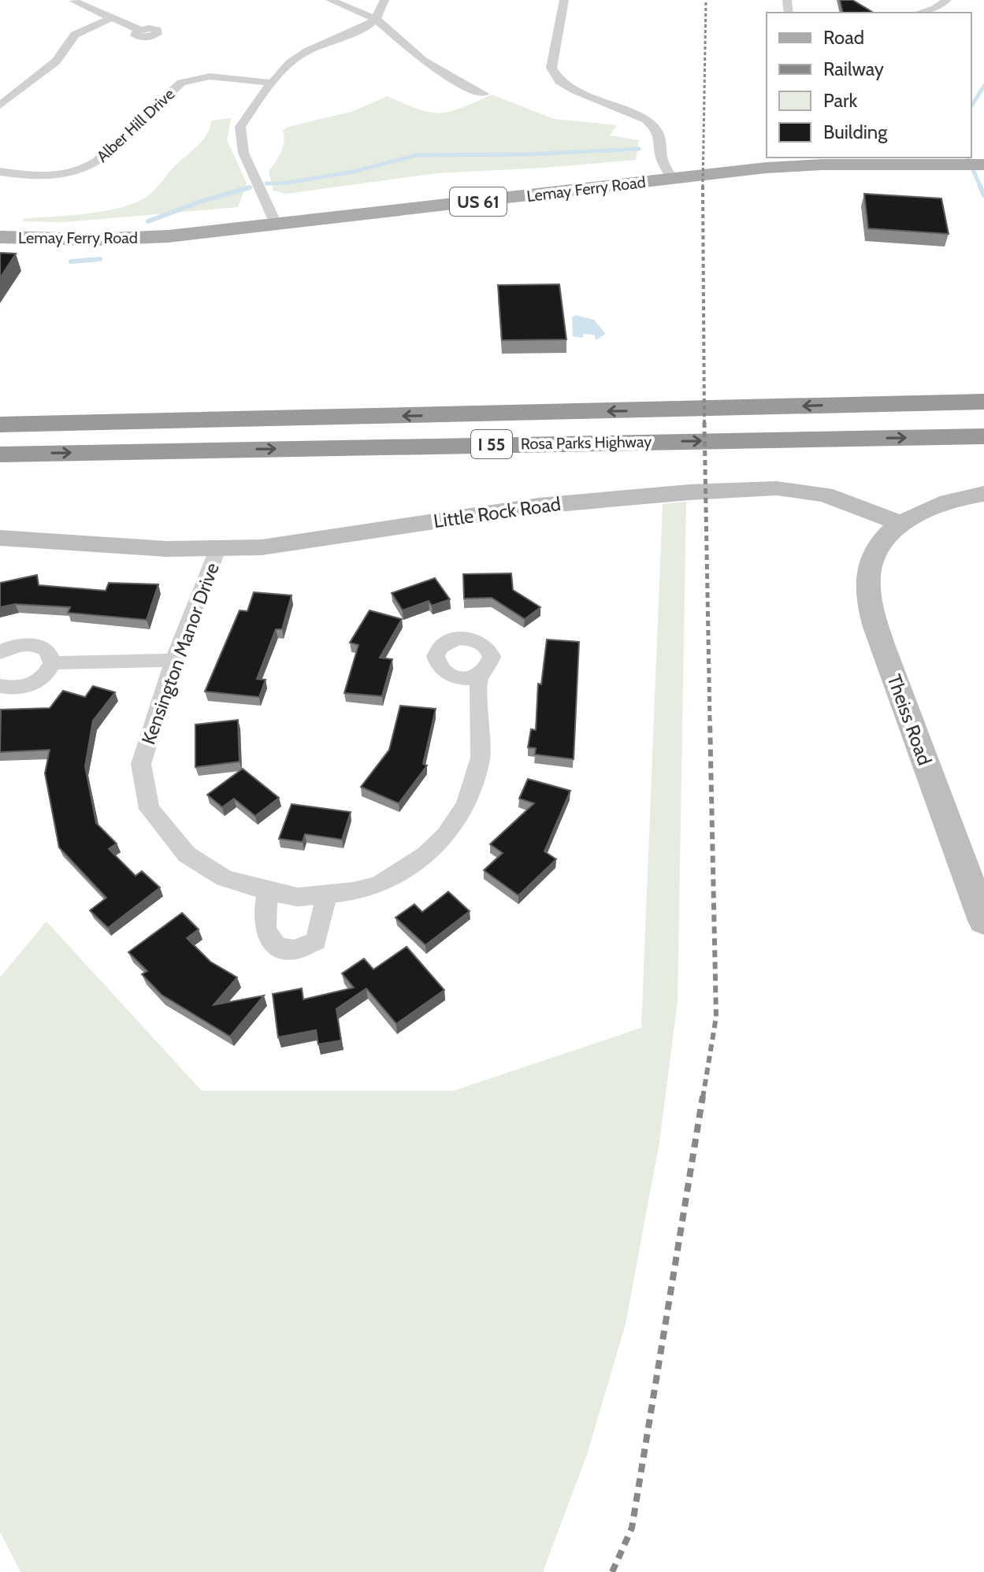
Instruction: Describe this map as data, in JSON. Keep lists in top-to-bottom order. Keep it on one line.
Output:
{"streets":{"highway":["Rosa Parks Highway","I 55"],"main road":["Lemay Ferry Road","US 61"],"street":["Alber Hill Drive","Little Rock Road","Kensington Manor Drive","Theiss Road"]},"crossings":[["Rosa Parks Highway","I 55"],["Little Rock Road","Kensington Manor Drive"],["Little Rock Road","Theiss Road"]],"legend":["Road","Railway","Park","Building"]}
